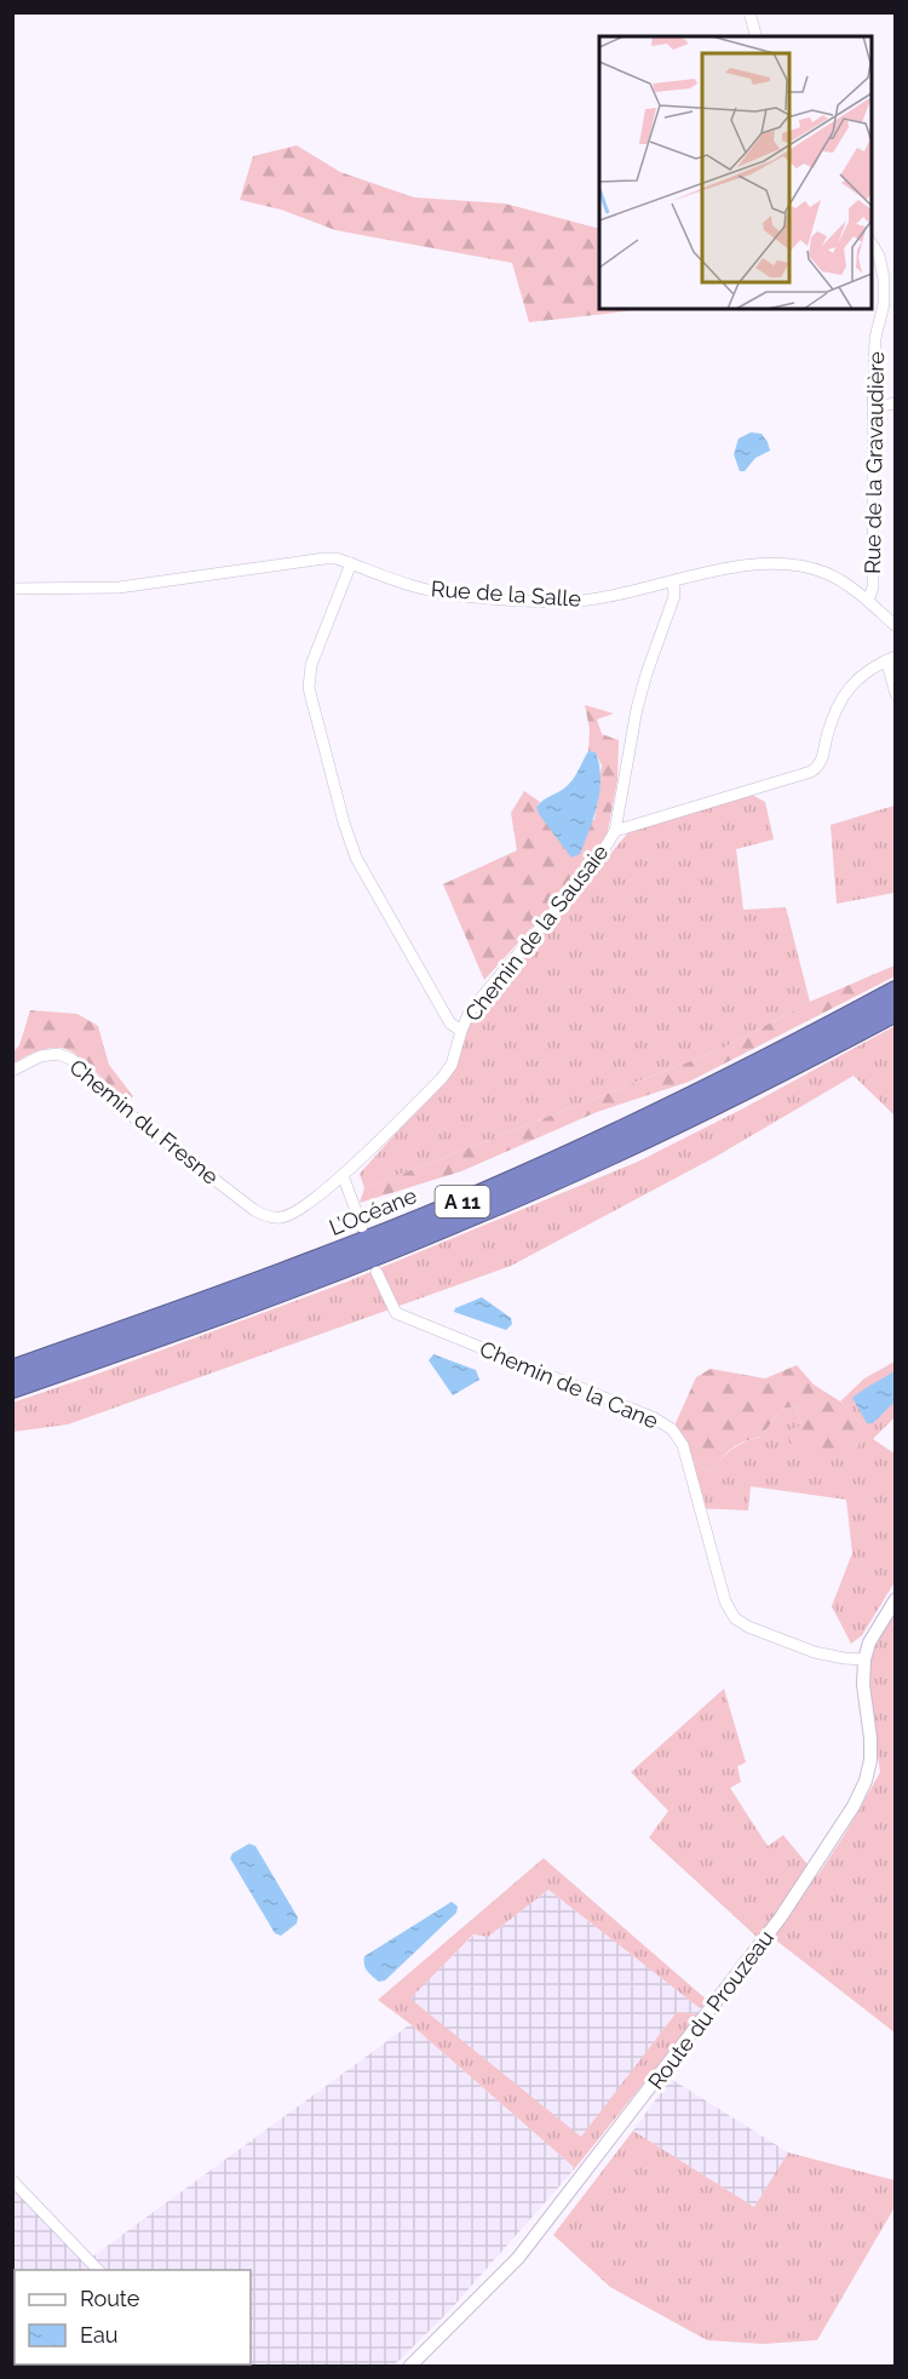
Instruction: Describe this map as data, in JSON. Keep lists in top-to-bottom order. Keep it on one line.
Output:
{"streets":{"highway":["A 11","L’Océane"],"street":["Rue de la Gravaudière","Rue de la Salle","Chemin de la Sausaie","Chemin du Fresne","Chemin de la Cane","Route du Prouzeau"]},"crossings":[["Rue de la Gravaudière","Rue de la Salle"],["Rue de la Salle","Chemin de la Sausaie"],["Chemin de la Sausaie","Chemin du Fresne"],["Chemin de la Cane","Route du Prouzeau"]],"legend":["Route","Eau"]}
